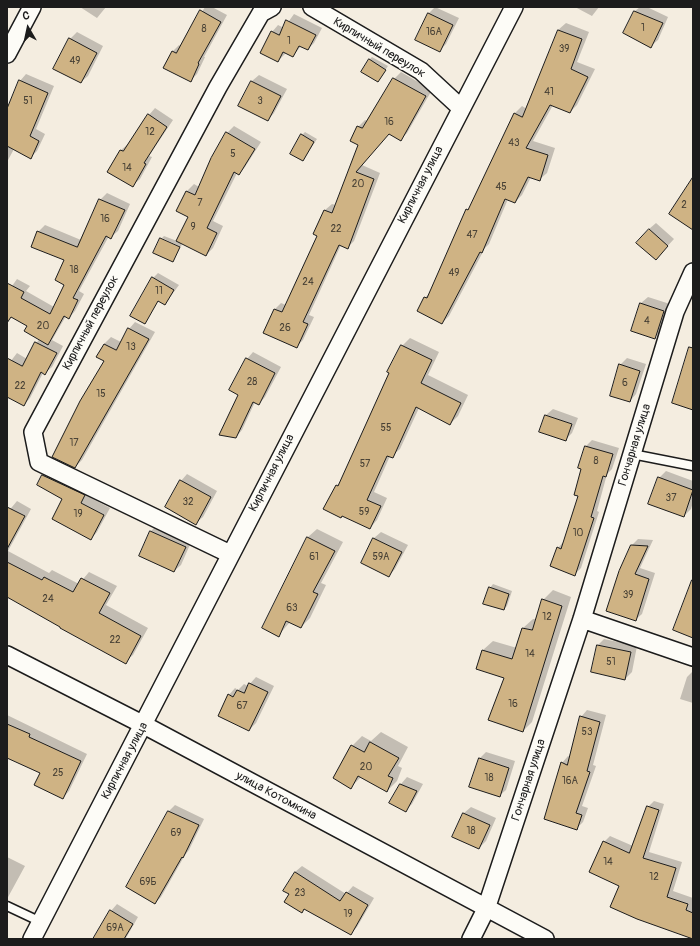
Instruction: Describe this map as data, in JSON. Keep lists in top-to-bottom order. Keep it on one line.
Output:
{"streets":{"street":["Кирпичный переулок","Кирпичная улица","Гончарная улица","улица Котомкина"]},"crossings":[["Кирпичный переулок","Кирпичная улица"],["Кирпичная улица","улица Котомкина"],["Гончарная улица","улица Котомкина"]],"house_numbers":["1","8","16А","1","39","49","41","51","3","16","12","43","5","14","20","45","7","2","16","9","22","47","18","49","24","11","4","20","26","13","28","6","22","15","55","17","8","57","37","32","59","19","10","61","59А","39","24","63","12","22","14","51","16","67","53","20","25","18","16А","18","69","14","12","69Б","23","19","69А"],"north":"top"}
